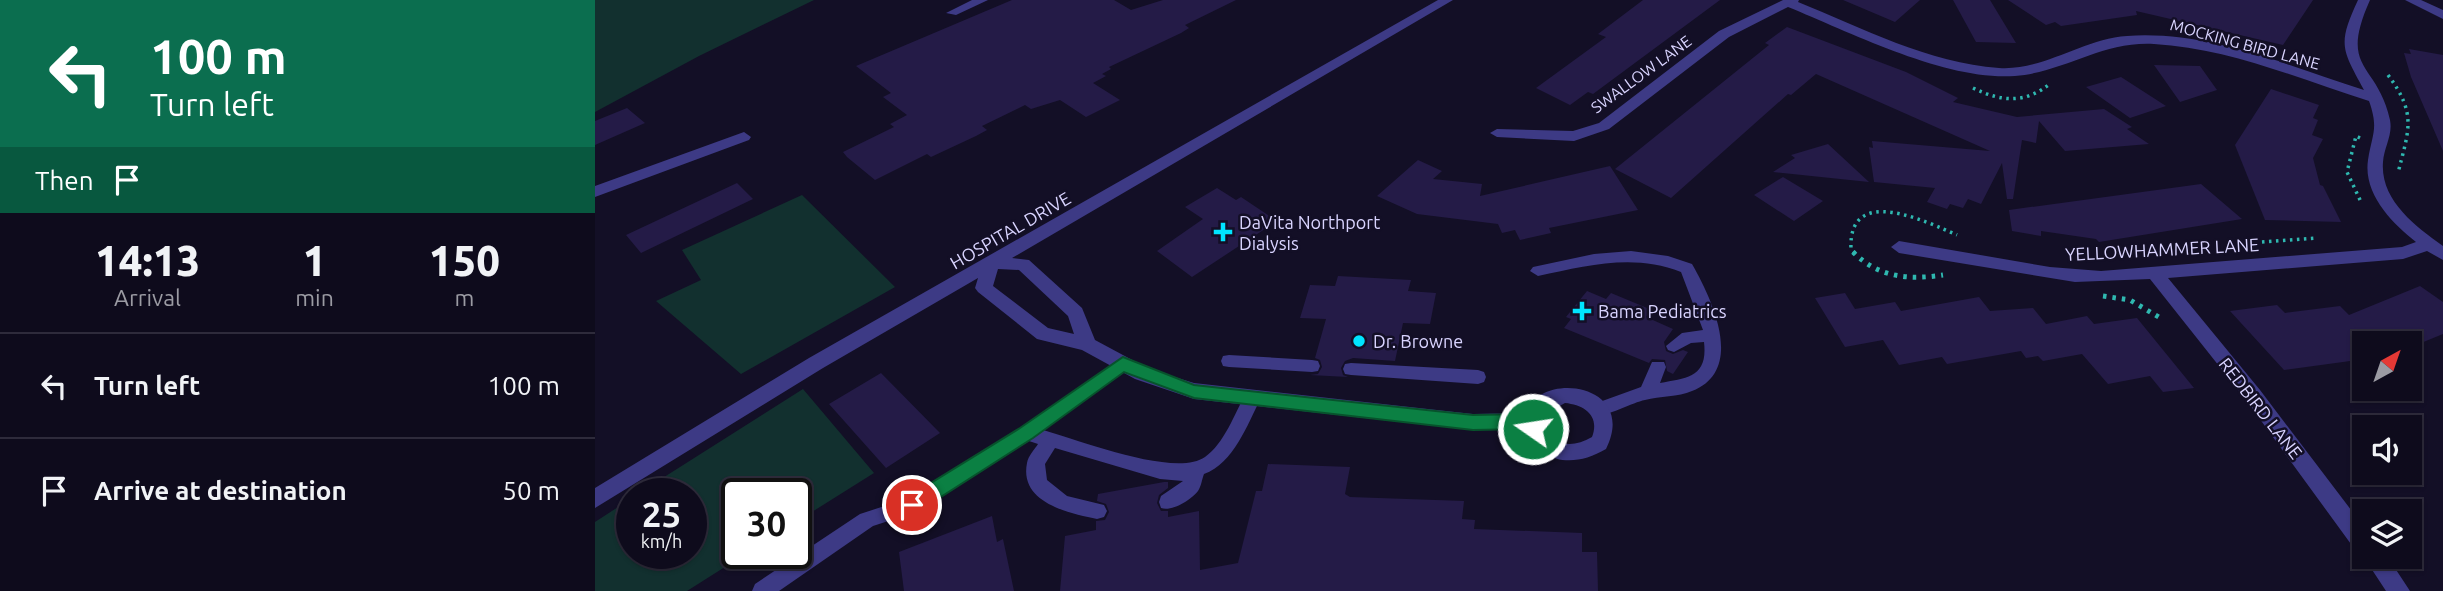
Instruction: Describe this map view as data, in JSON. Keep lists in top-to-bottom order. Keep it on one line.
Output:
{"streets":{"street":["MOCKING BIRD LANE","SWALLOW LANE","HOSPITAL DRIVE","YELLOWHAMMER LANE","REDBIRD LANE"]},"crossings":[["MOCKING BIRD LANE","SWALLOW LANE"],["YELLOWHAMMER LANE","REDBIRD LANE"]],"places":{"health":["DaVita Northport Dialysis","Bama Pediatrics"],"other":["Dr. Browne"]},"north":"top right","page":{"turn":["100 m","Turn left"],"then":"Then","eta":["14:13","Arrival","1","min","150","m"],"list":[{"name":"Turn left","value":"100 m"},{"name":"Arrive at destination","value":"50 m"}],"speed":"25 km/h","limit":"30"}}
